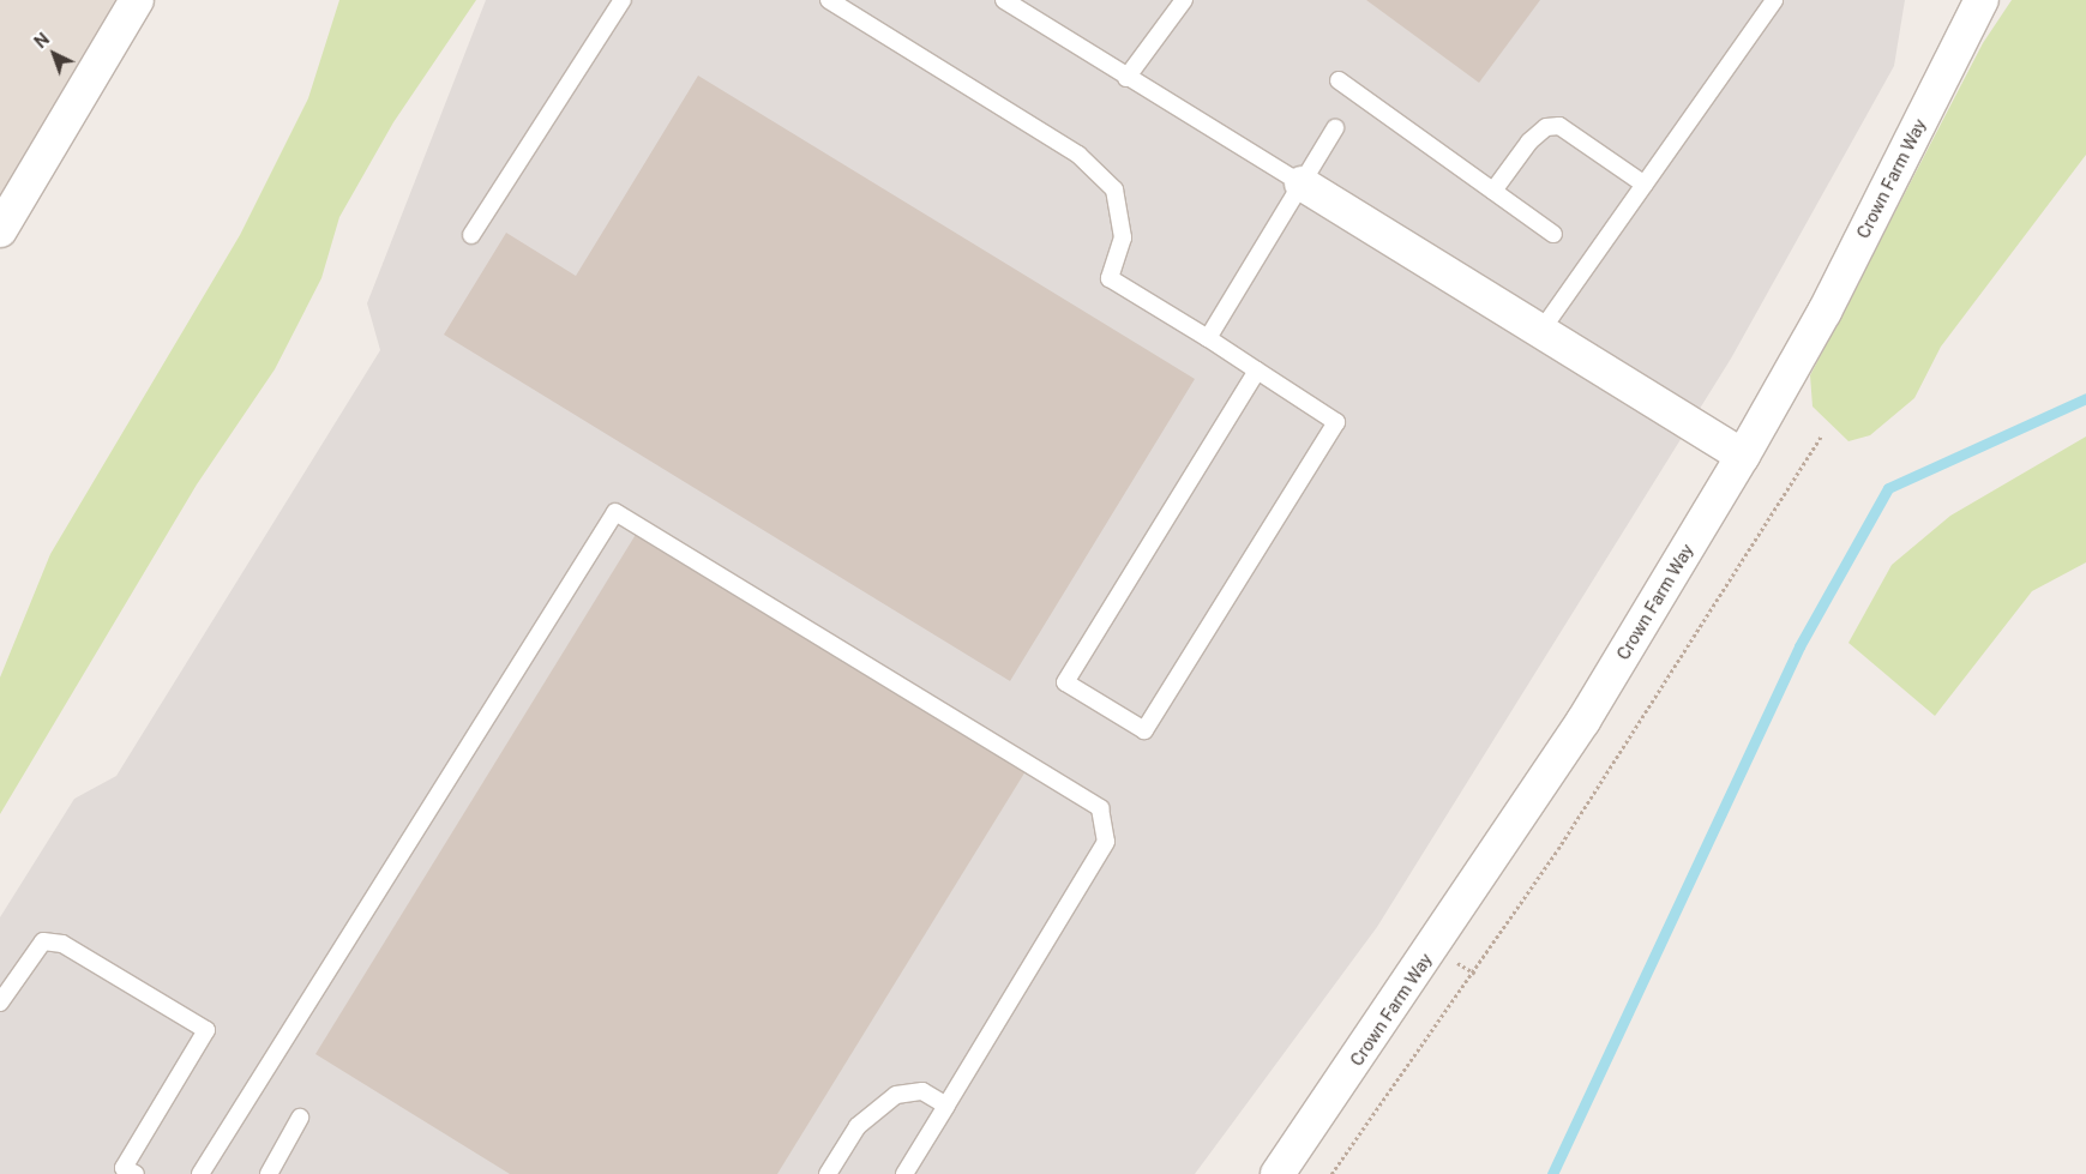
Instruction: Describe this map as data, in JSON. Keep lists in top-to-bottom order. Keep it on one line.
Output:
{"streets":{"street":["Crown Farm Way"]},"north":"top left"}
